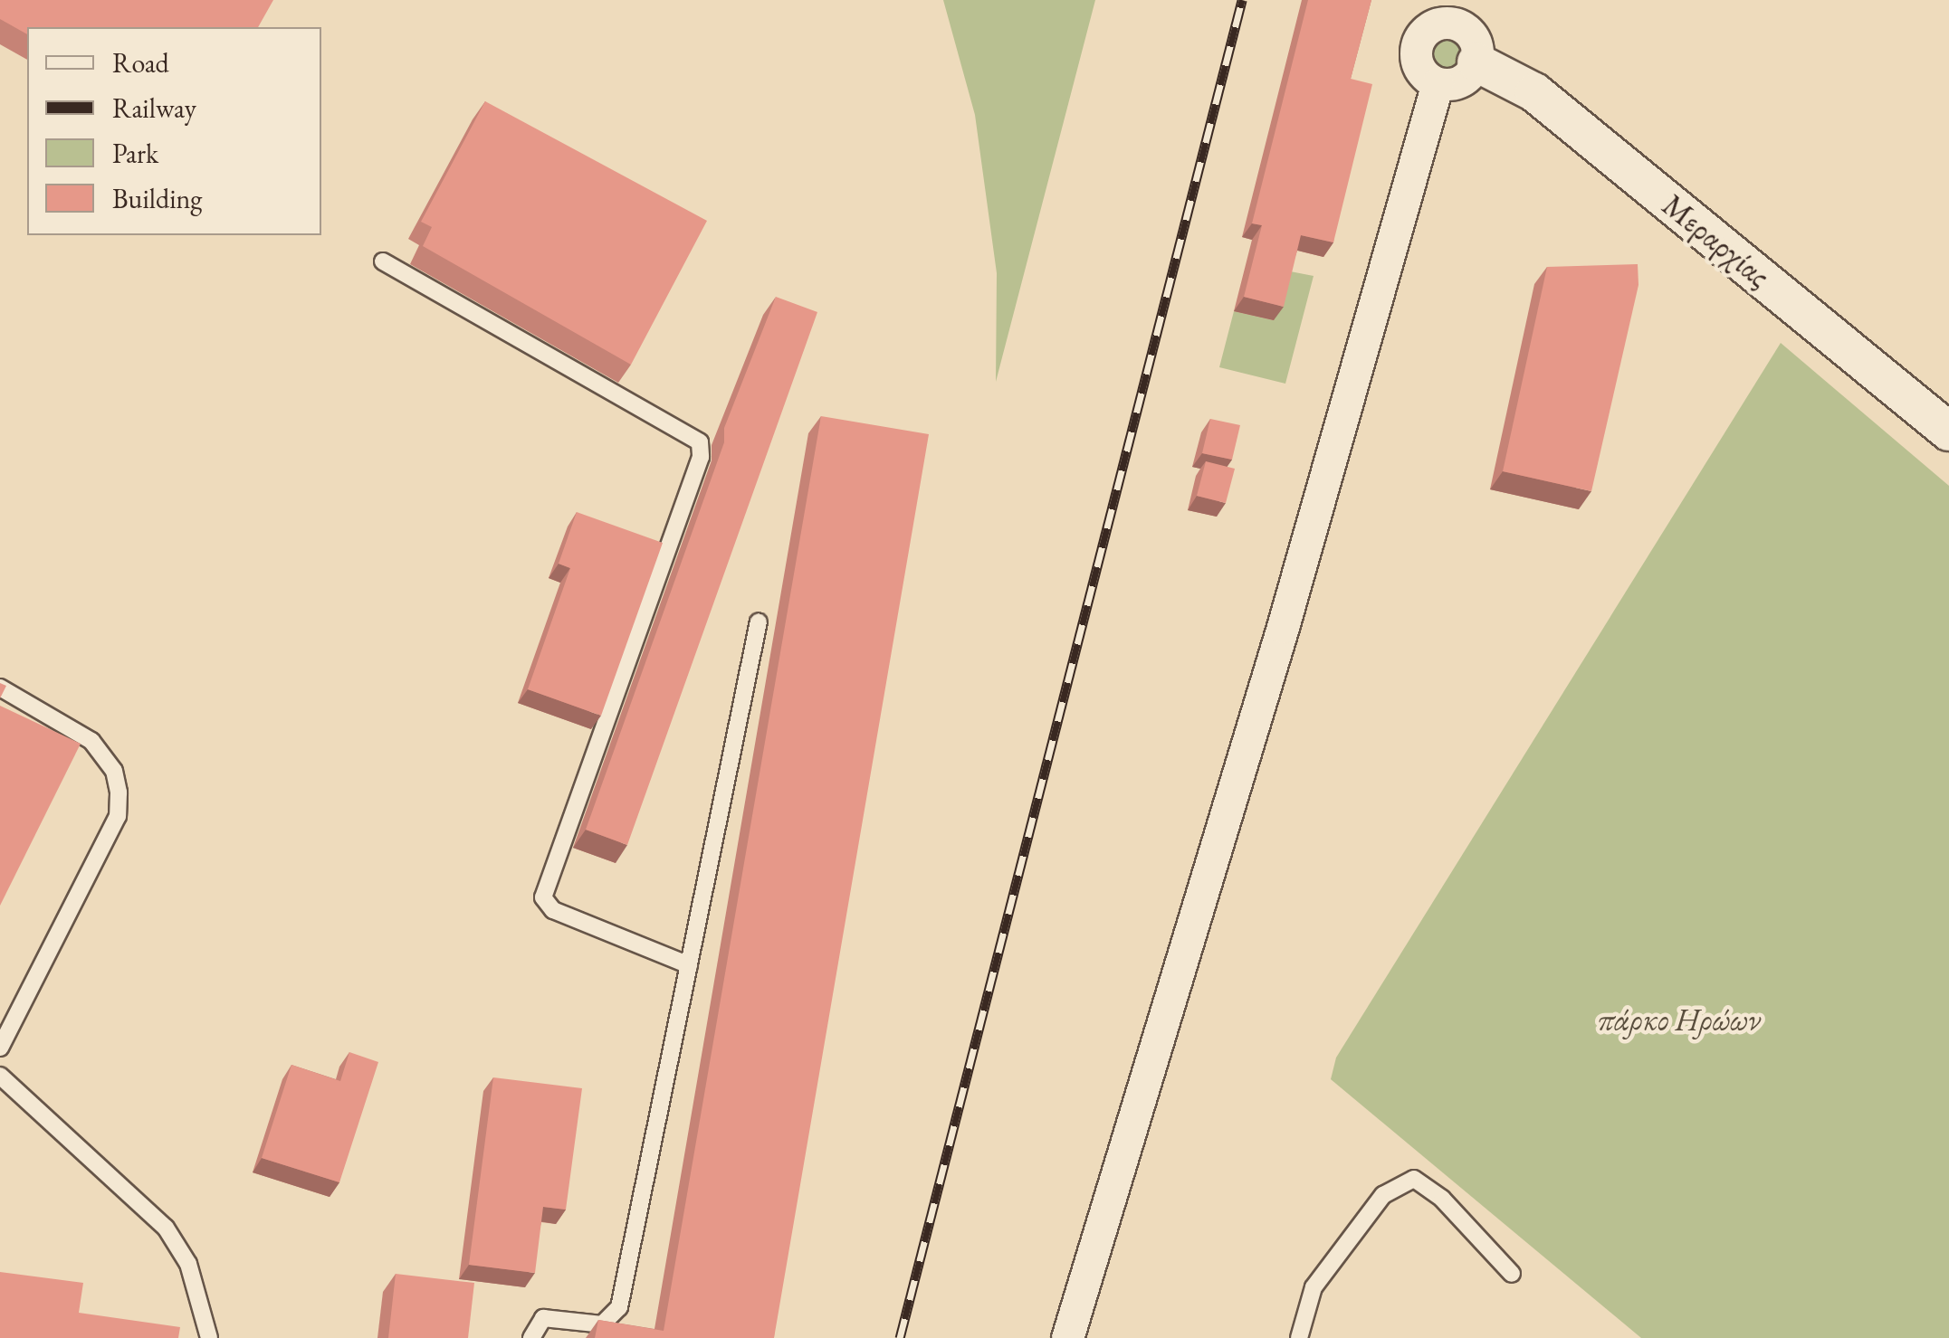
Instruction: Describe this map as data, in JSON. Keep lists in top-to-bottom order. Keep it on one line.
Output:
{"streets":{"street":["Μεραρχίας"]},"parks":["πάρκο Ηρώων"],"legend":["Road","Railway","Park","Building"]}
